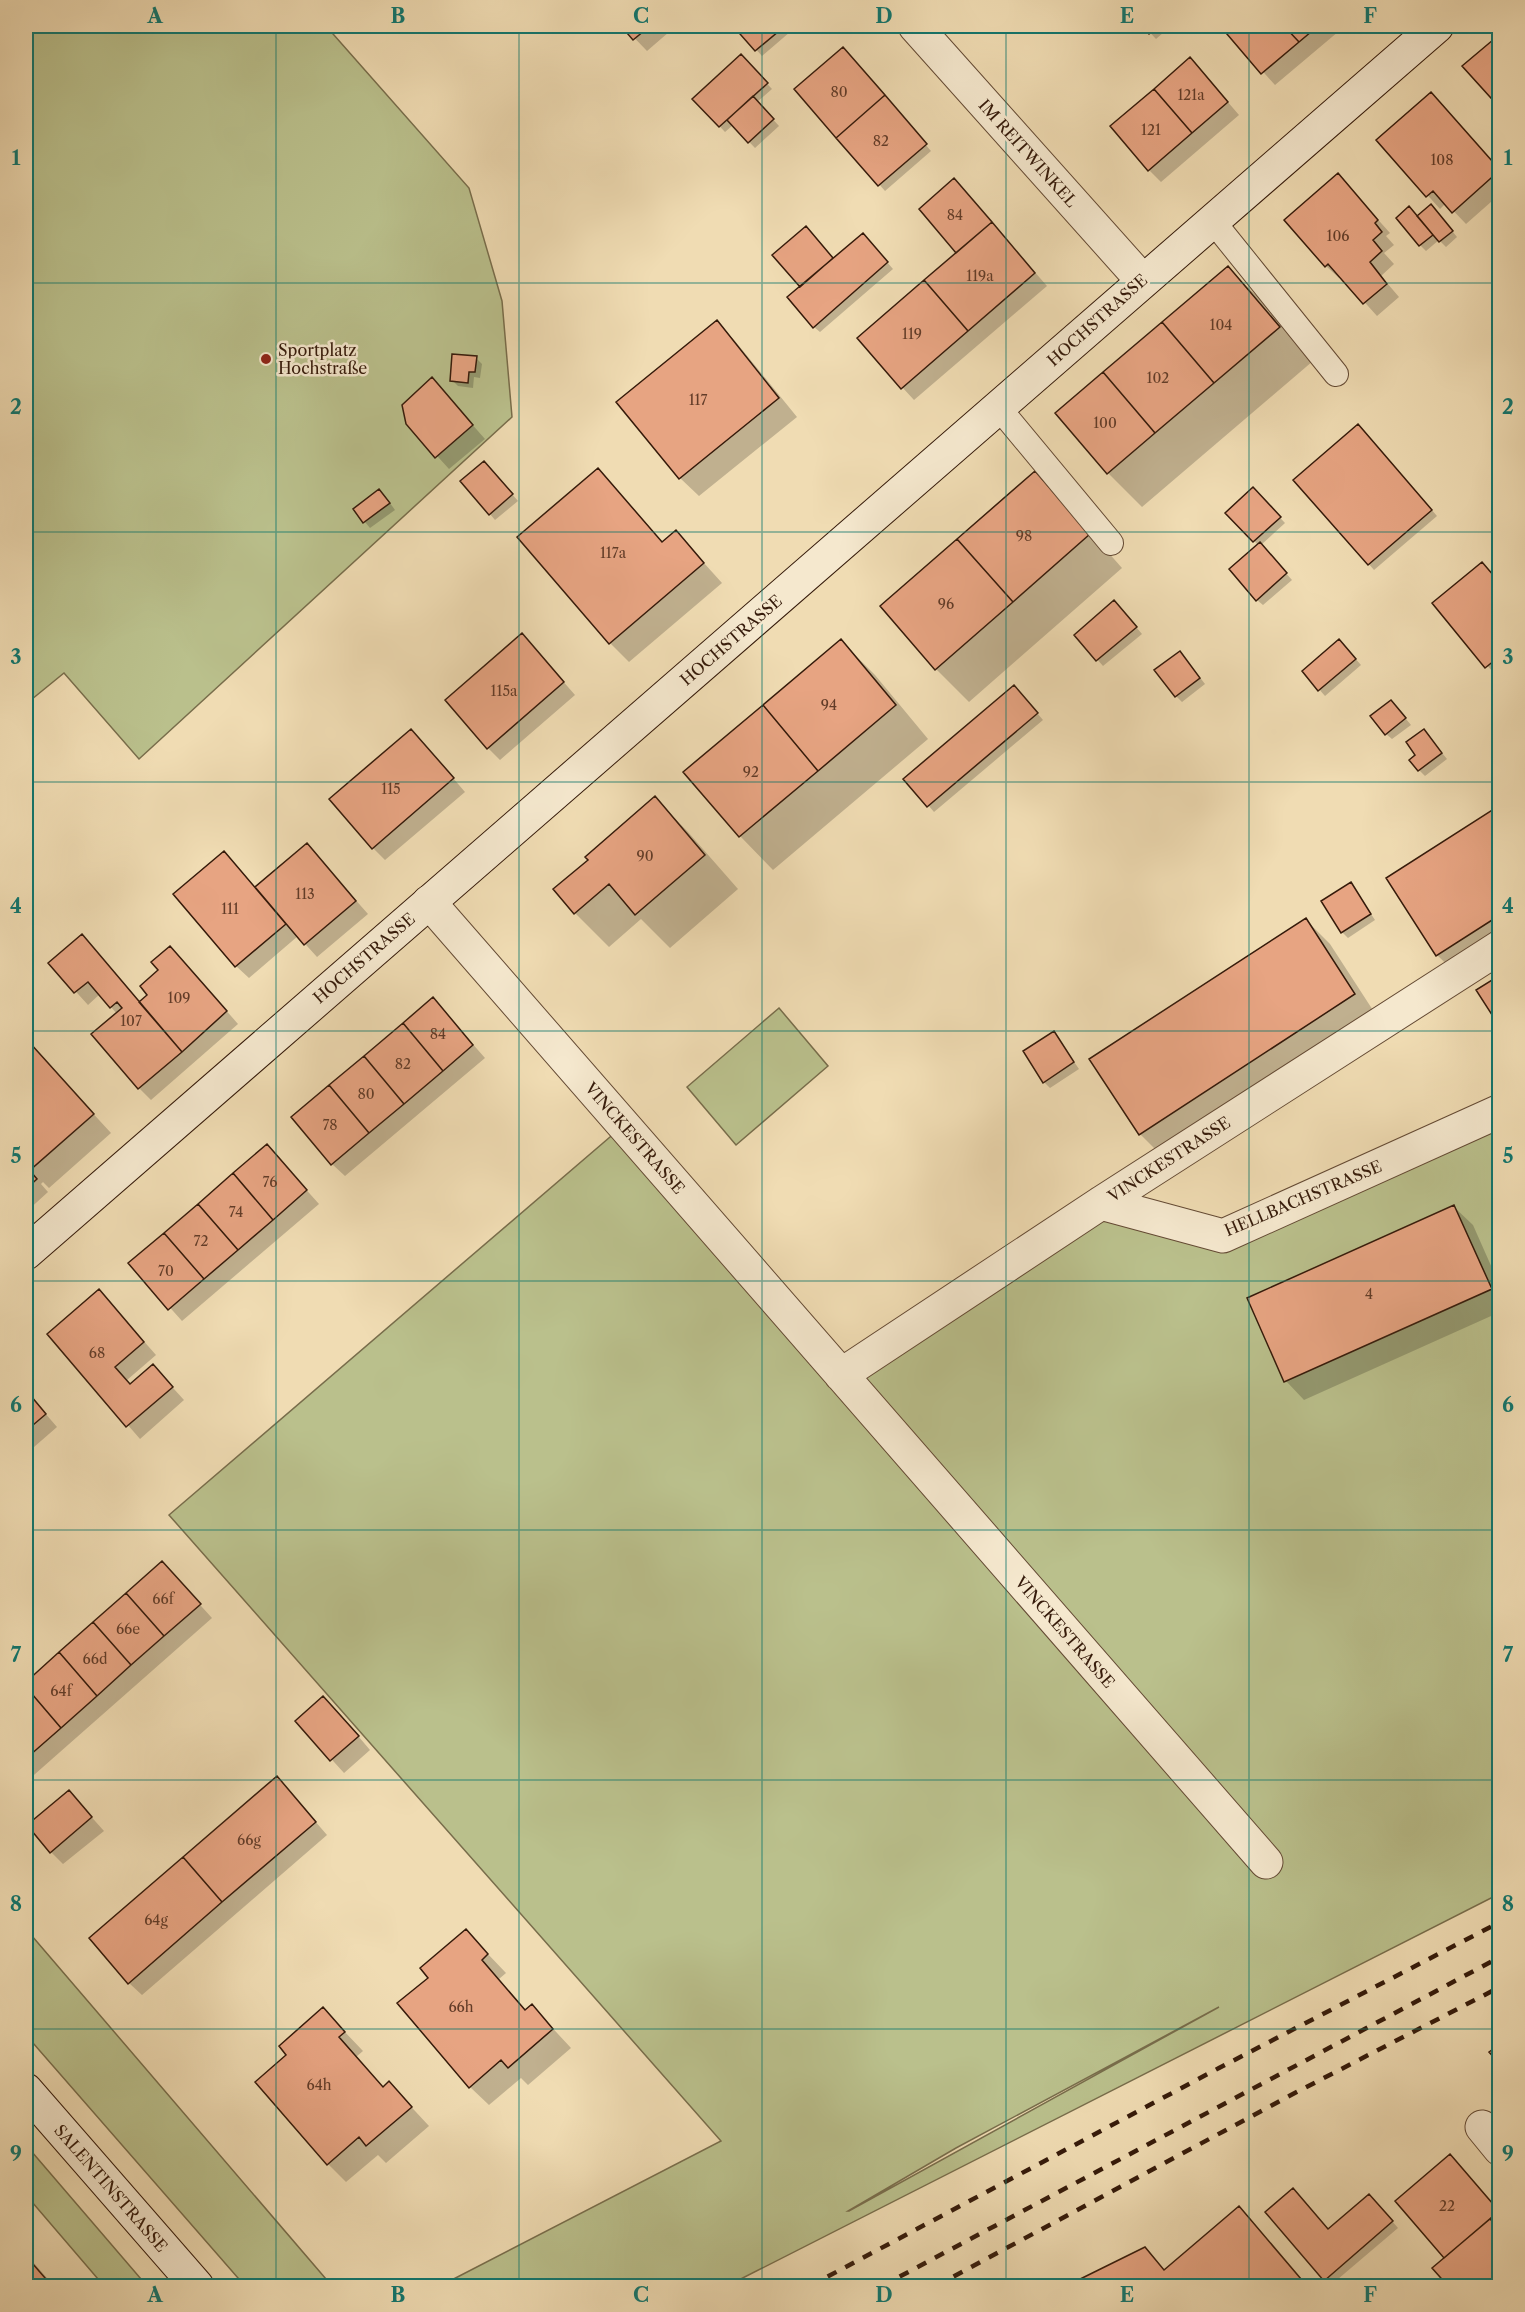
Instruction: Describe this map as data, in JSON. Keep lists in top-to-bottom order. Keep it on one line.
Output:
{"streets":{"street":["IM REITWINKEL","HOCHSTRASSE","VINCKESTRASSE","HELLBACHSTRASSE","SALENTINSTRASSE"]},"crossings":[["IM REITWINKEL","HOCHSTRASSE"],["HOCHSTRASSE","VINCKESTRASSE"],["VINCKESTRASSE","HELLBACHSTRASSE"]],"places":["Sportplatz Hochstraße"],"house_numbers":["80","121a","121","82","108","84","106","119a","104","119","102","117","100","98","117a","96","115a","94","92","115","90","113","111","109","107","84","82","80","78","76","74","72","70","4","68","66f","66e","66d","64f","66g","64g","66h","64h","22"],"grid":{"columns":["A","B","C","D","E","F"],"rows":["1","2","3","4","5","6","7","8","9"]}}
